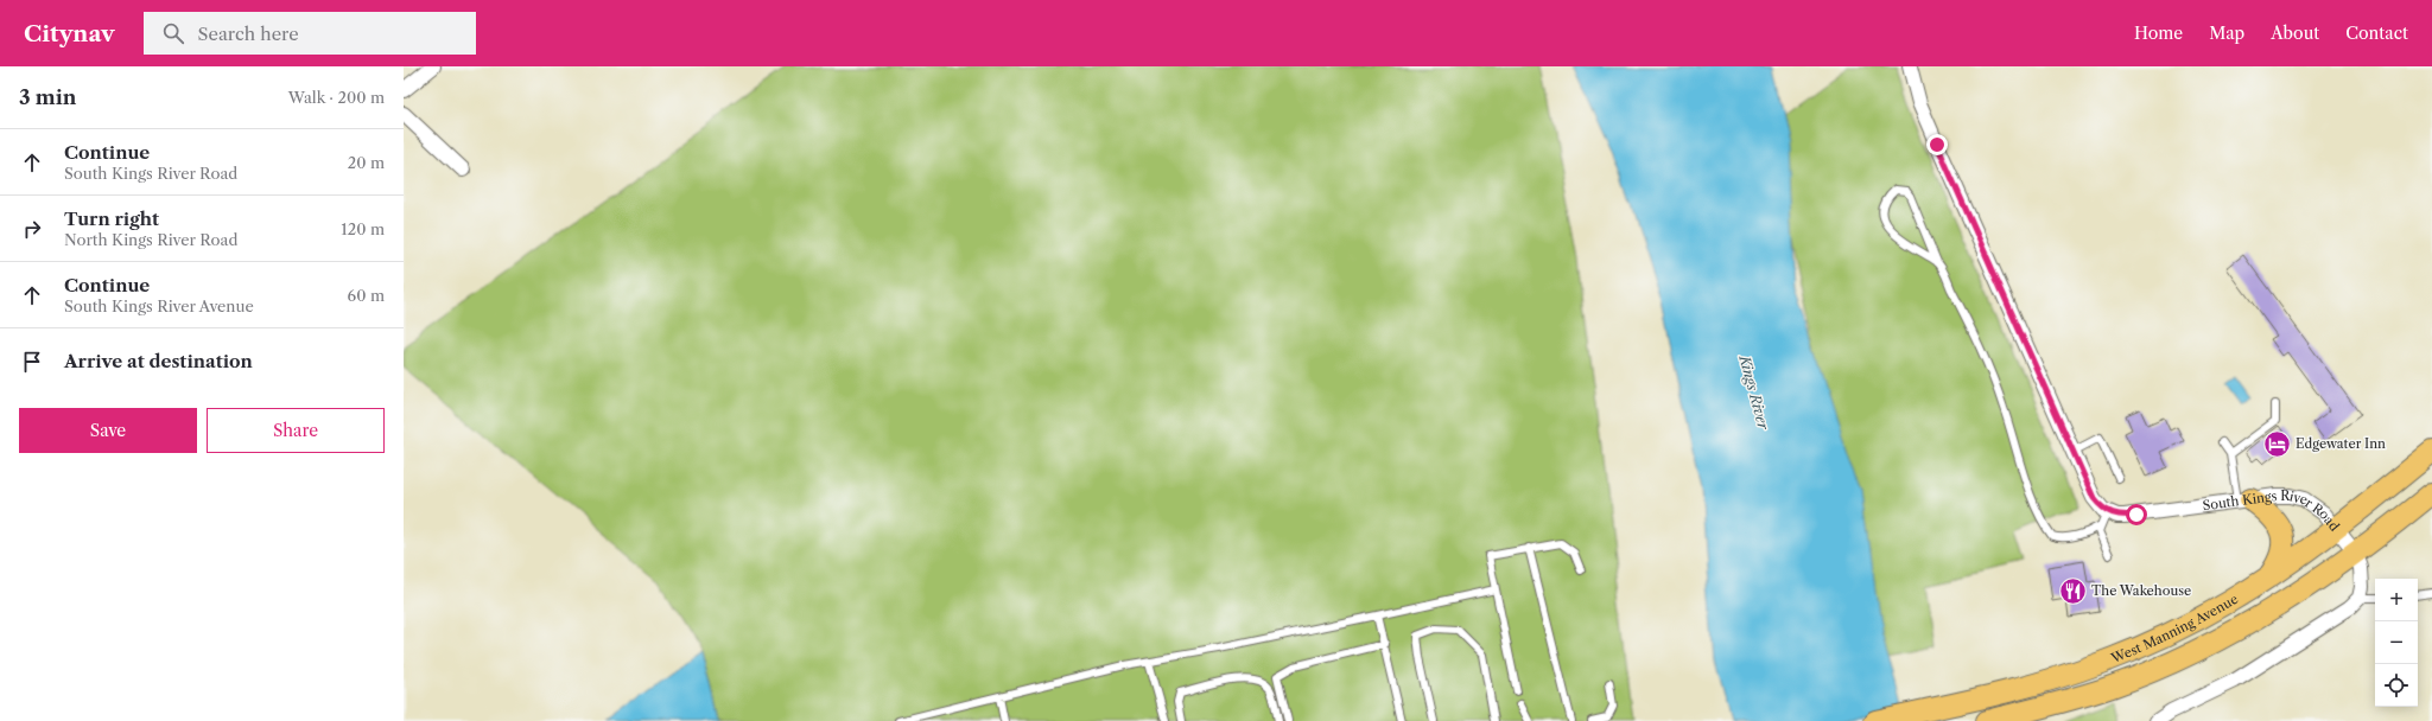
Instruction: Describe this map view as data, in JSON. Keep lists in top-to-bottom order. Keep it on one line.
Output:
{"streets":{"main road":["West Manning Avenue"],"street":["South Kings River Road"]},"crossings":[["South Kings River Road","West Manning Avenue"]],"water":["Kings River"],"places":{"hotel":["Edgewater Inn"],"restaurant":["The Wakehouse"]},"page":{"header":"Citynav","search":"Search here","nav":["Home","Map","About","Contact"],"heading":["3 min","Walk · 200 m"],"list":[["Continue","South Kings River Road","20 m"],["Turn right","North Kings River Road","120 m"],["Continue","South Kings River Avenue","60 m"],"Arrive at destination"],"buttons":["Save","Share"],"map_buttons":["+","−"]}}
